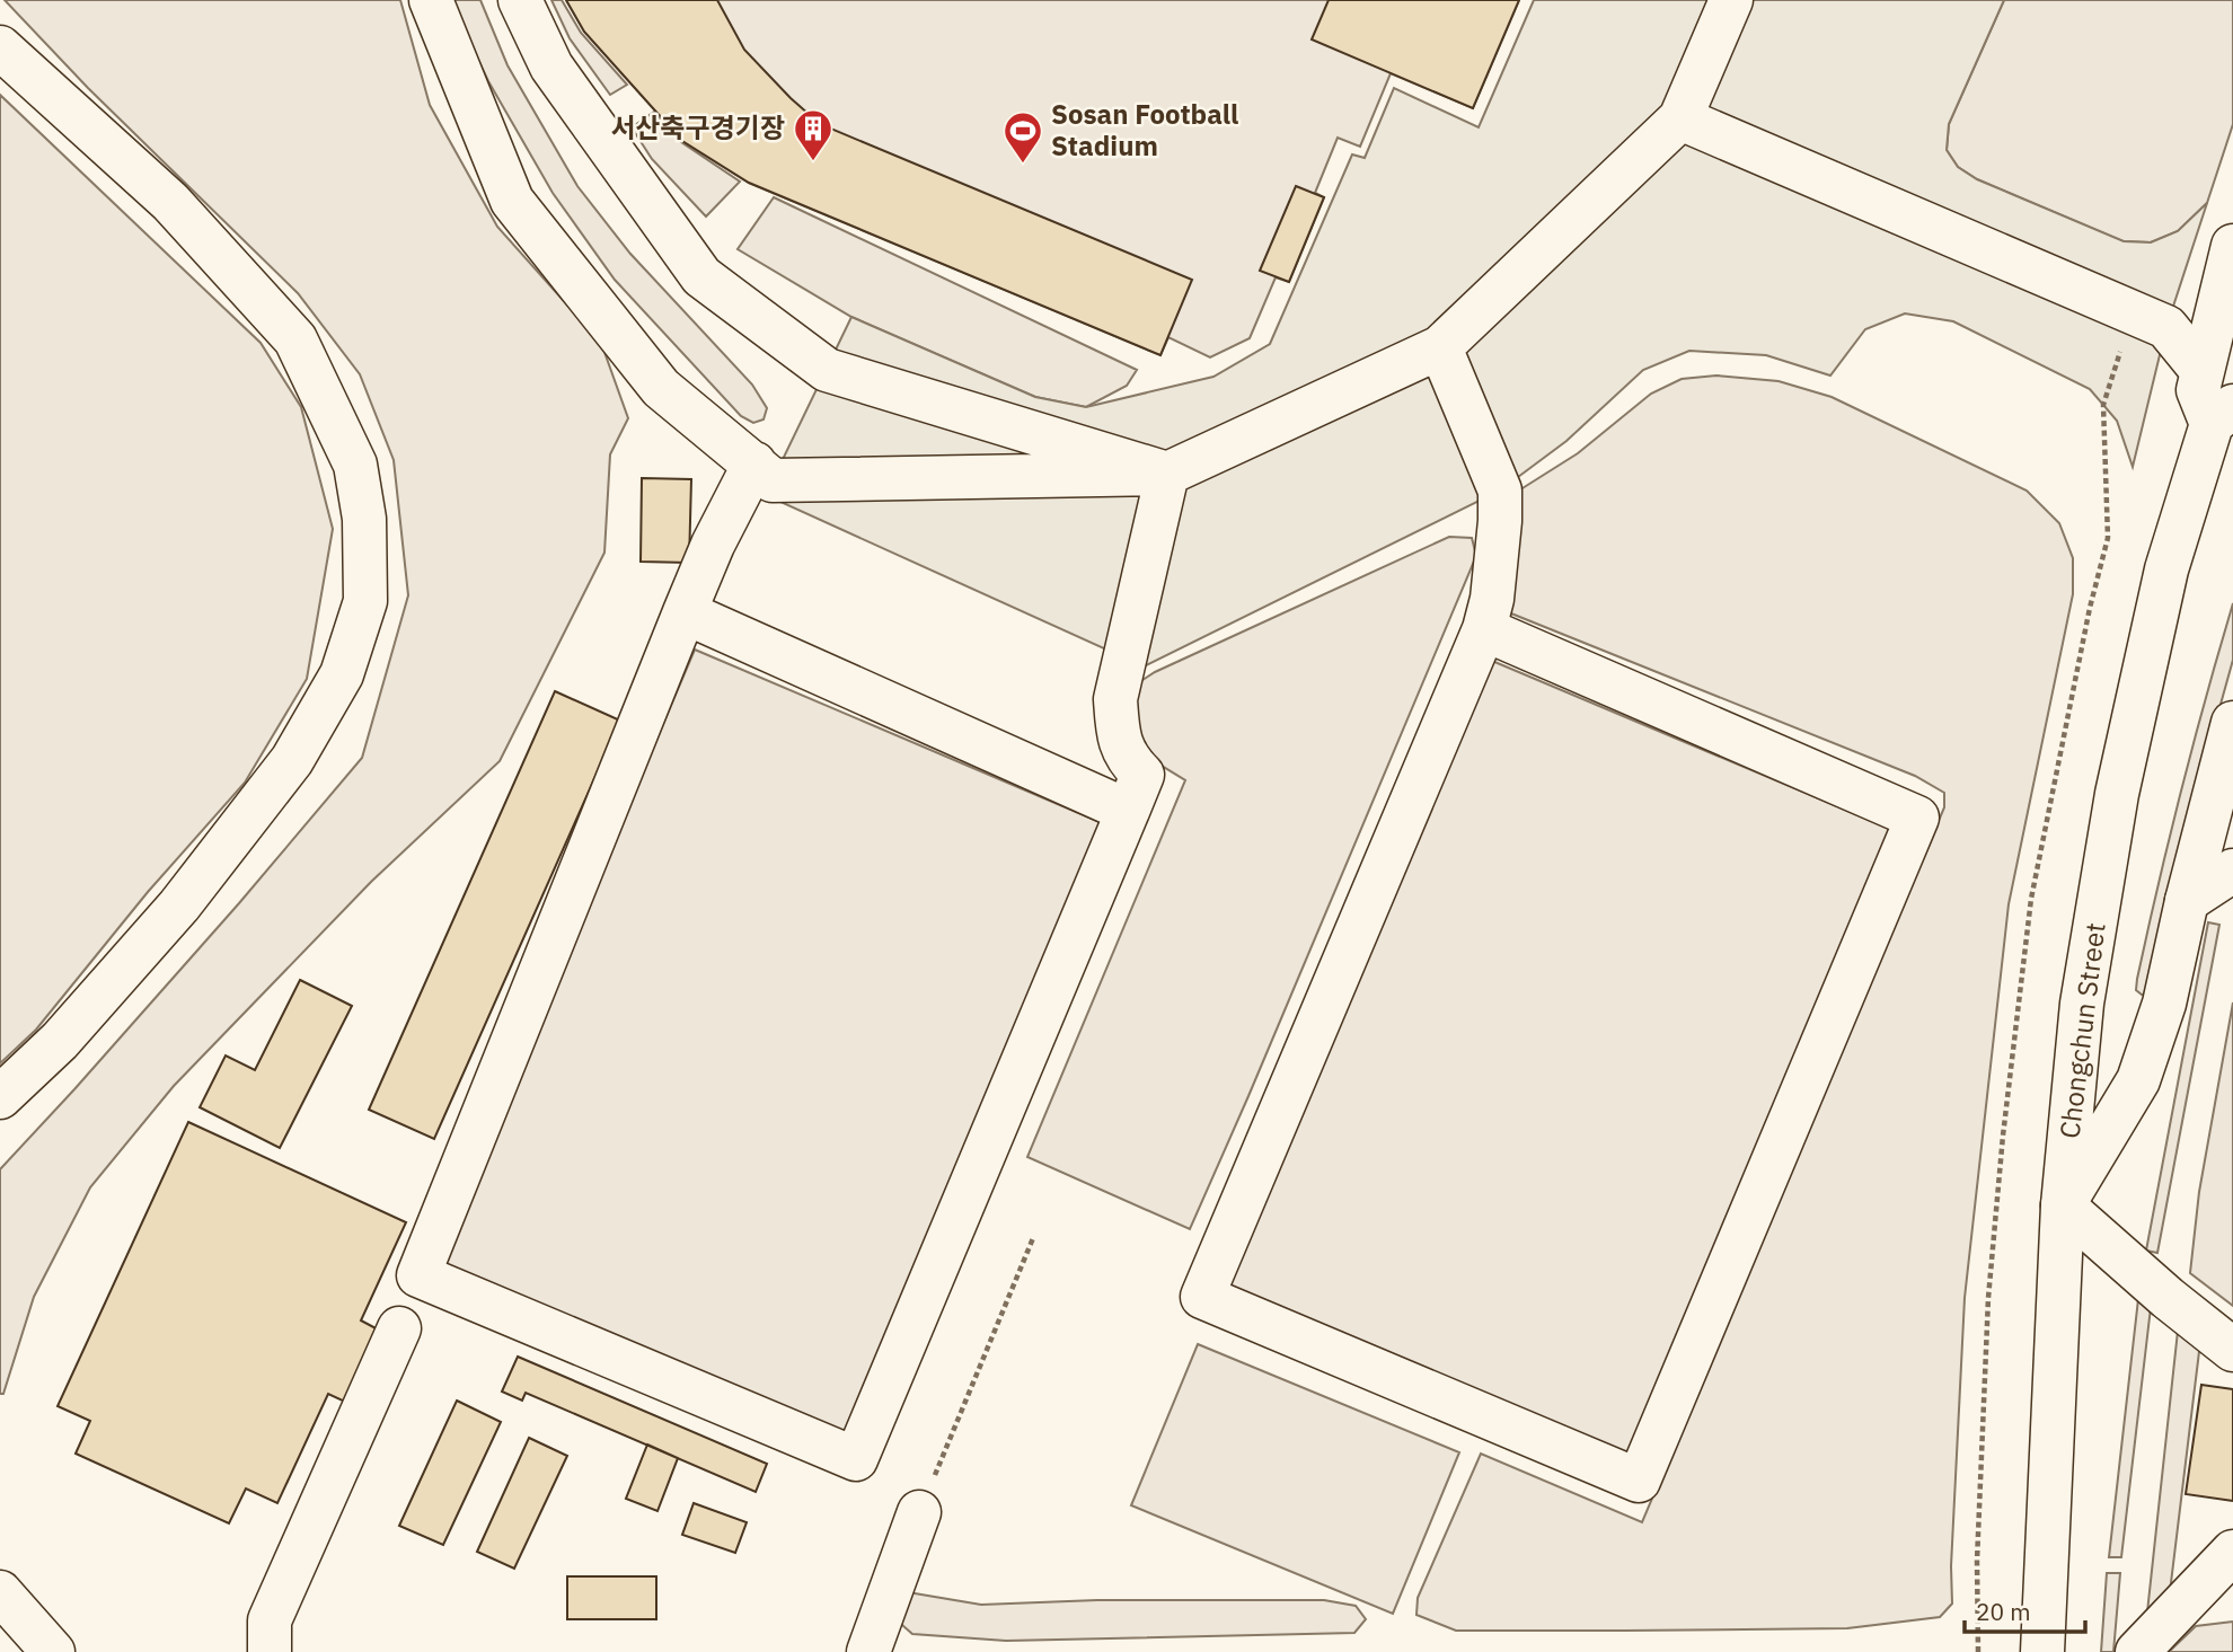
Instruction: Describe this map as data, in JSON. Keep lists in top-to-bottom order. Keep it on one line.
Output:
{"streets":{"main road":["Chongchun Street"]},"places":{"building":["서산축구경기장"],"sports":["Sosan Football Stadium"]},"scale_bar":"20 m"}
